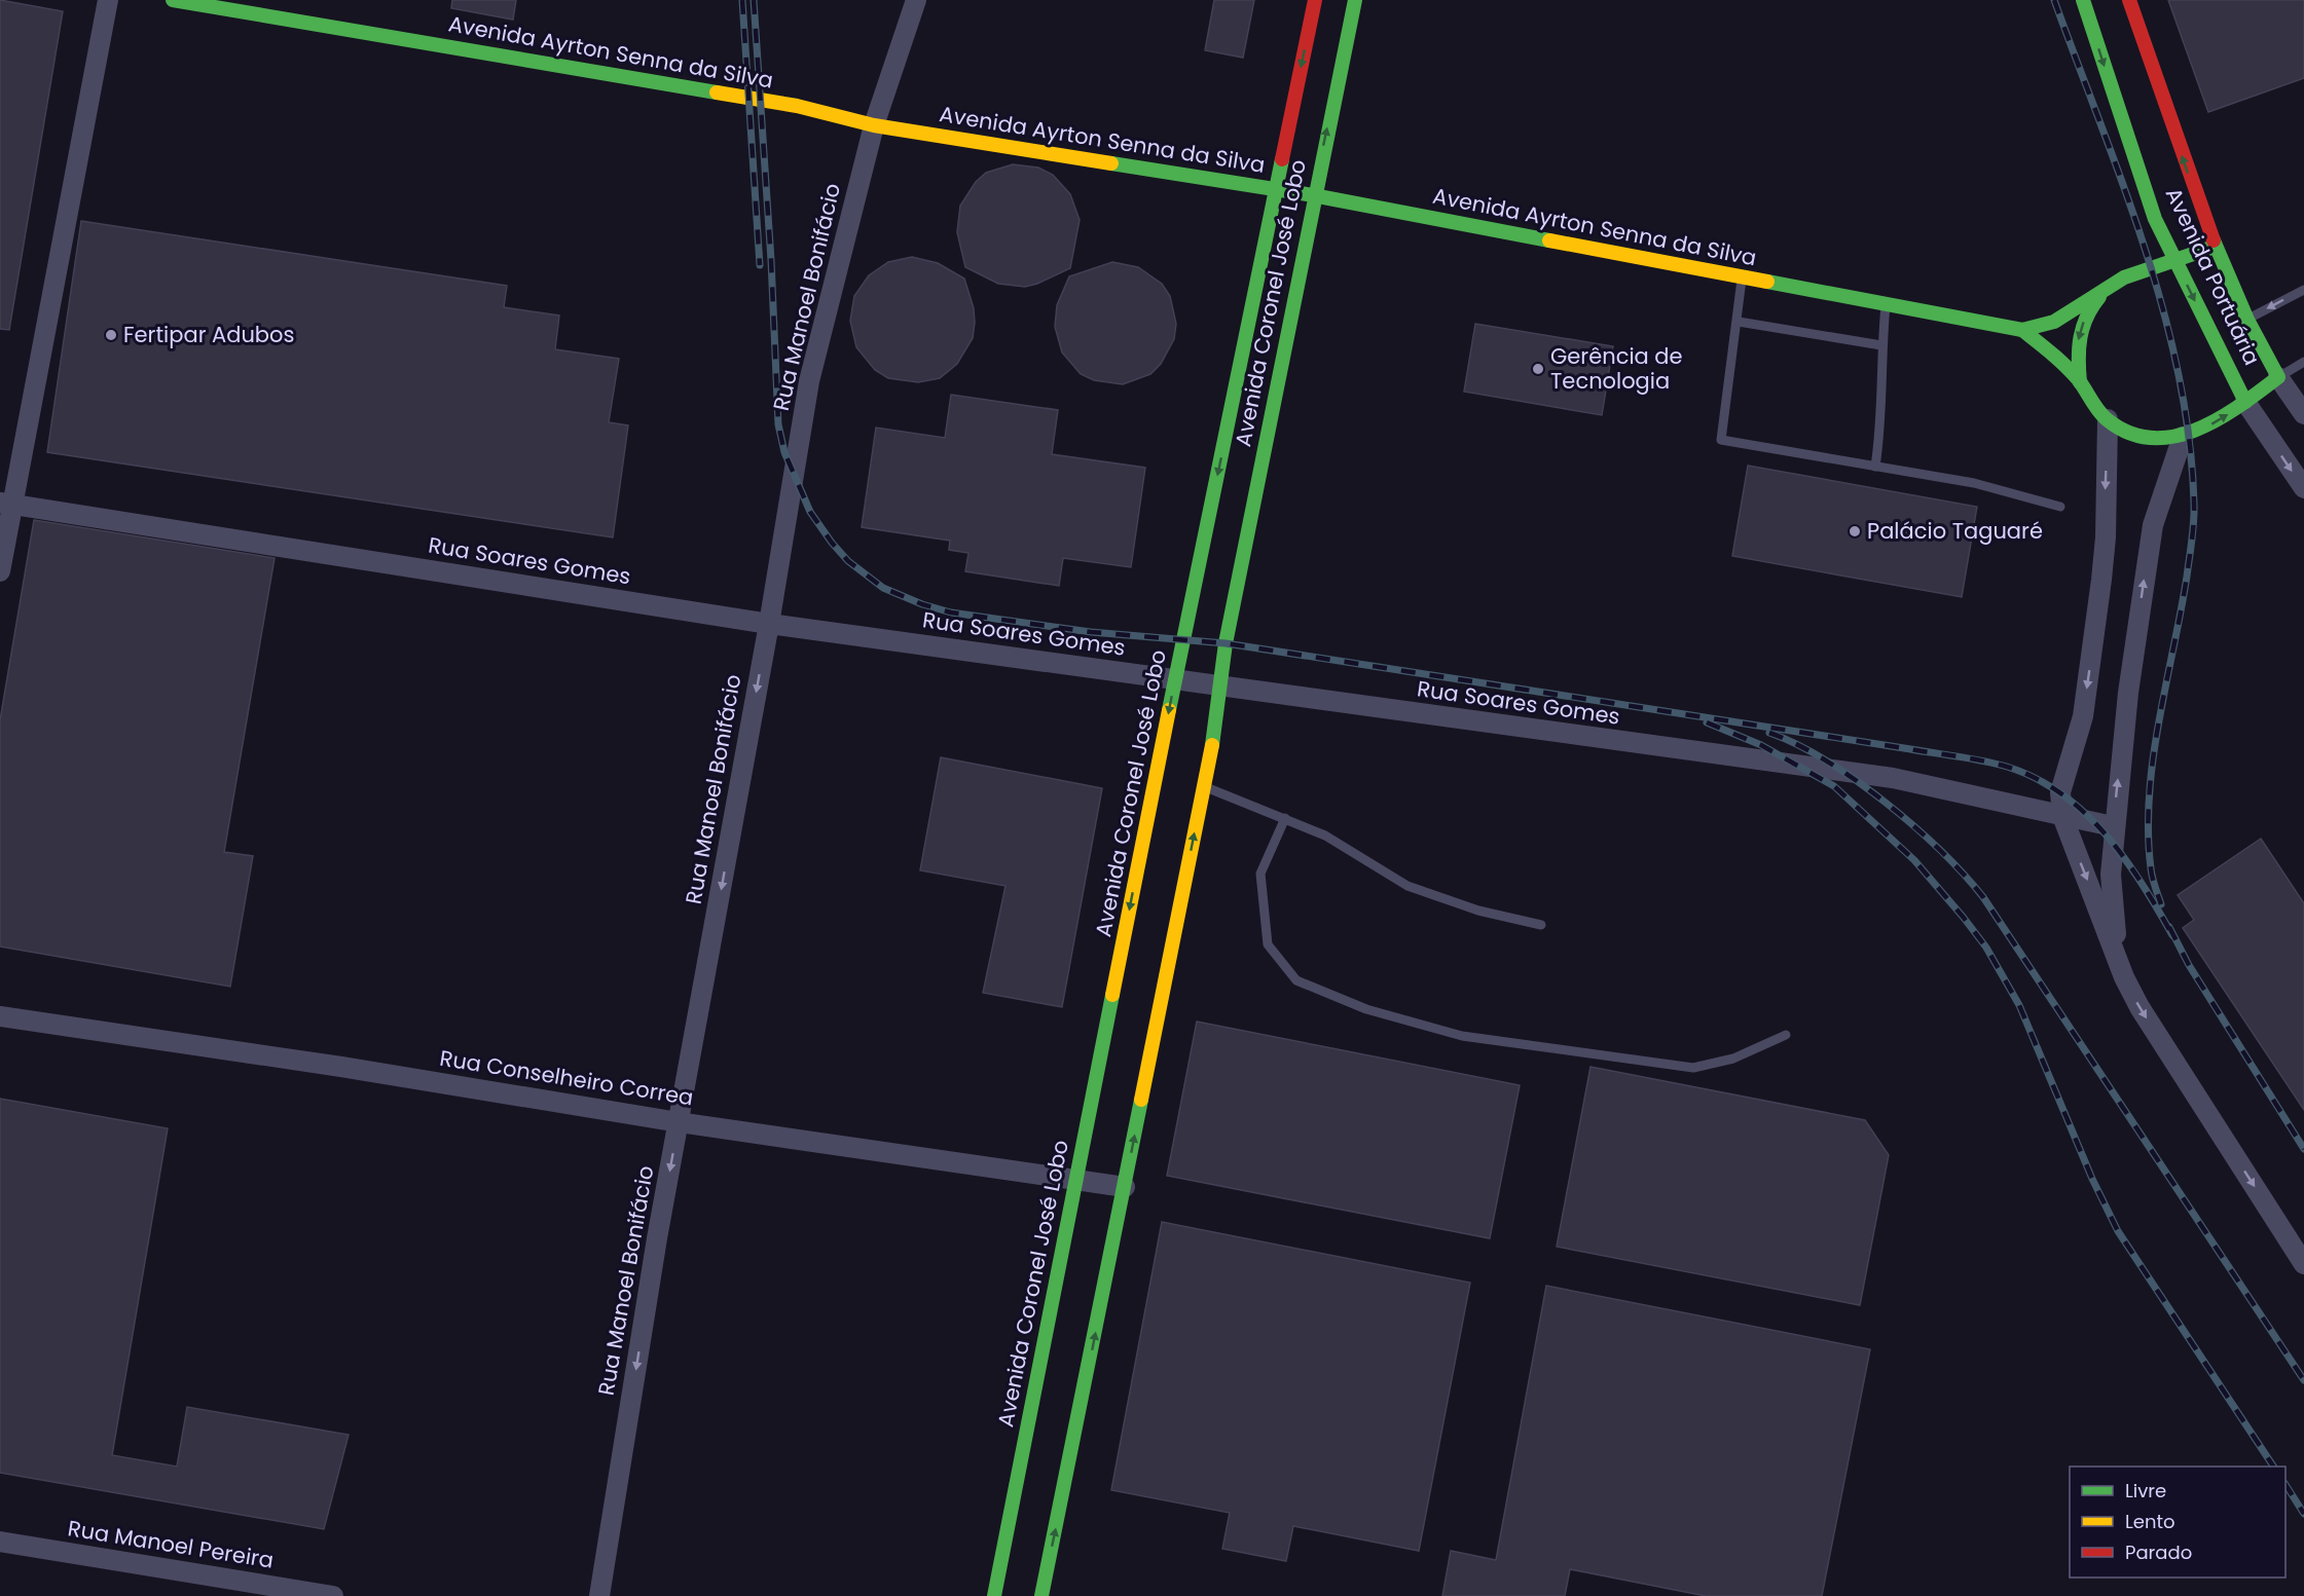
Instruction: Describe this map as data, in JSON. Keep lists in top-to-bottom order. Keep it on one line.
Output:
{"streets":{"street":["Avenida Ayrton Senna da Silva","Avenida Portuária","Rua Manoel Bonifácio","Avenida Coronel José Lobo","Rua Soares Gomes","Rua Conselheiro Correa","Rua Manoel Pereira"]},"crossings":[["Avenida Ayrton Senna da Silva","Avenida Portuária"],["Avenida Ayrton Senna da Silva","Rua Manoel Bonifácio"],["Avenida Ayrton Senna da Silva","Avenida Coronel José Lobo"],["Rua Manoel Bonifácio","Rua Soares Gomes"],["Rua Manoel Bonifácio","Rua Conselheiro Correa"],["Avenida Coronel José Lobo","Rua Soares Gomes"],["Avenida Coronel José Lobo","Rua Conselheiro Correa"]],"one_way":["Rua Manoel Bonifácio"],"places":["Fertipar Adubos","Gerência de Tecnologia","Palácio Taguaré"],"legend":["Livre","Lento","Parado"]}
